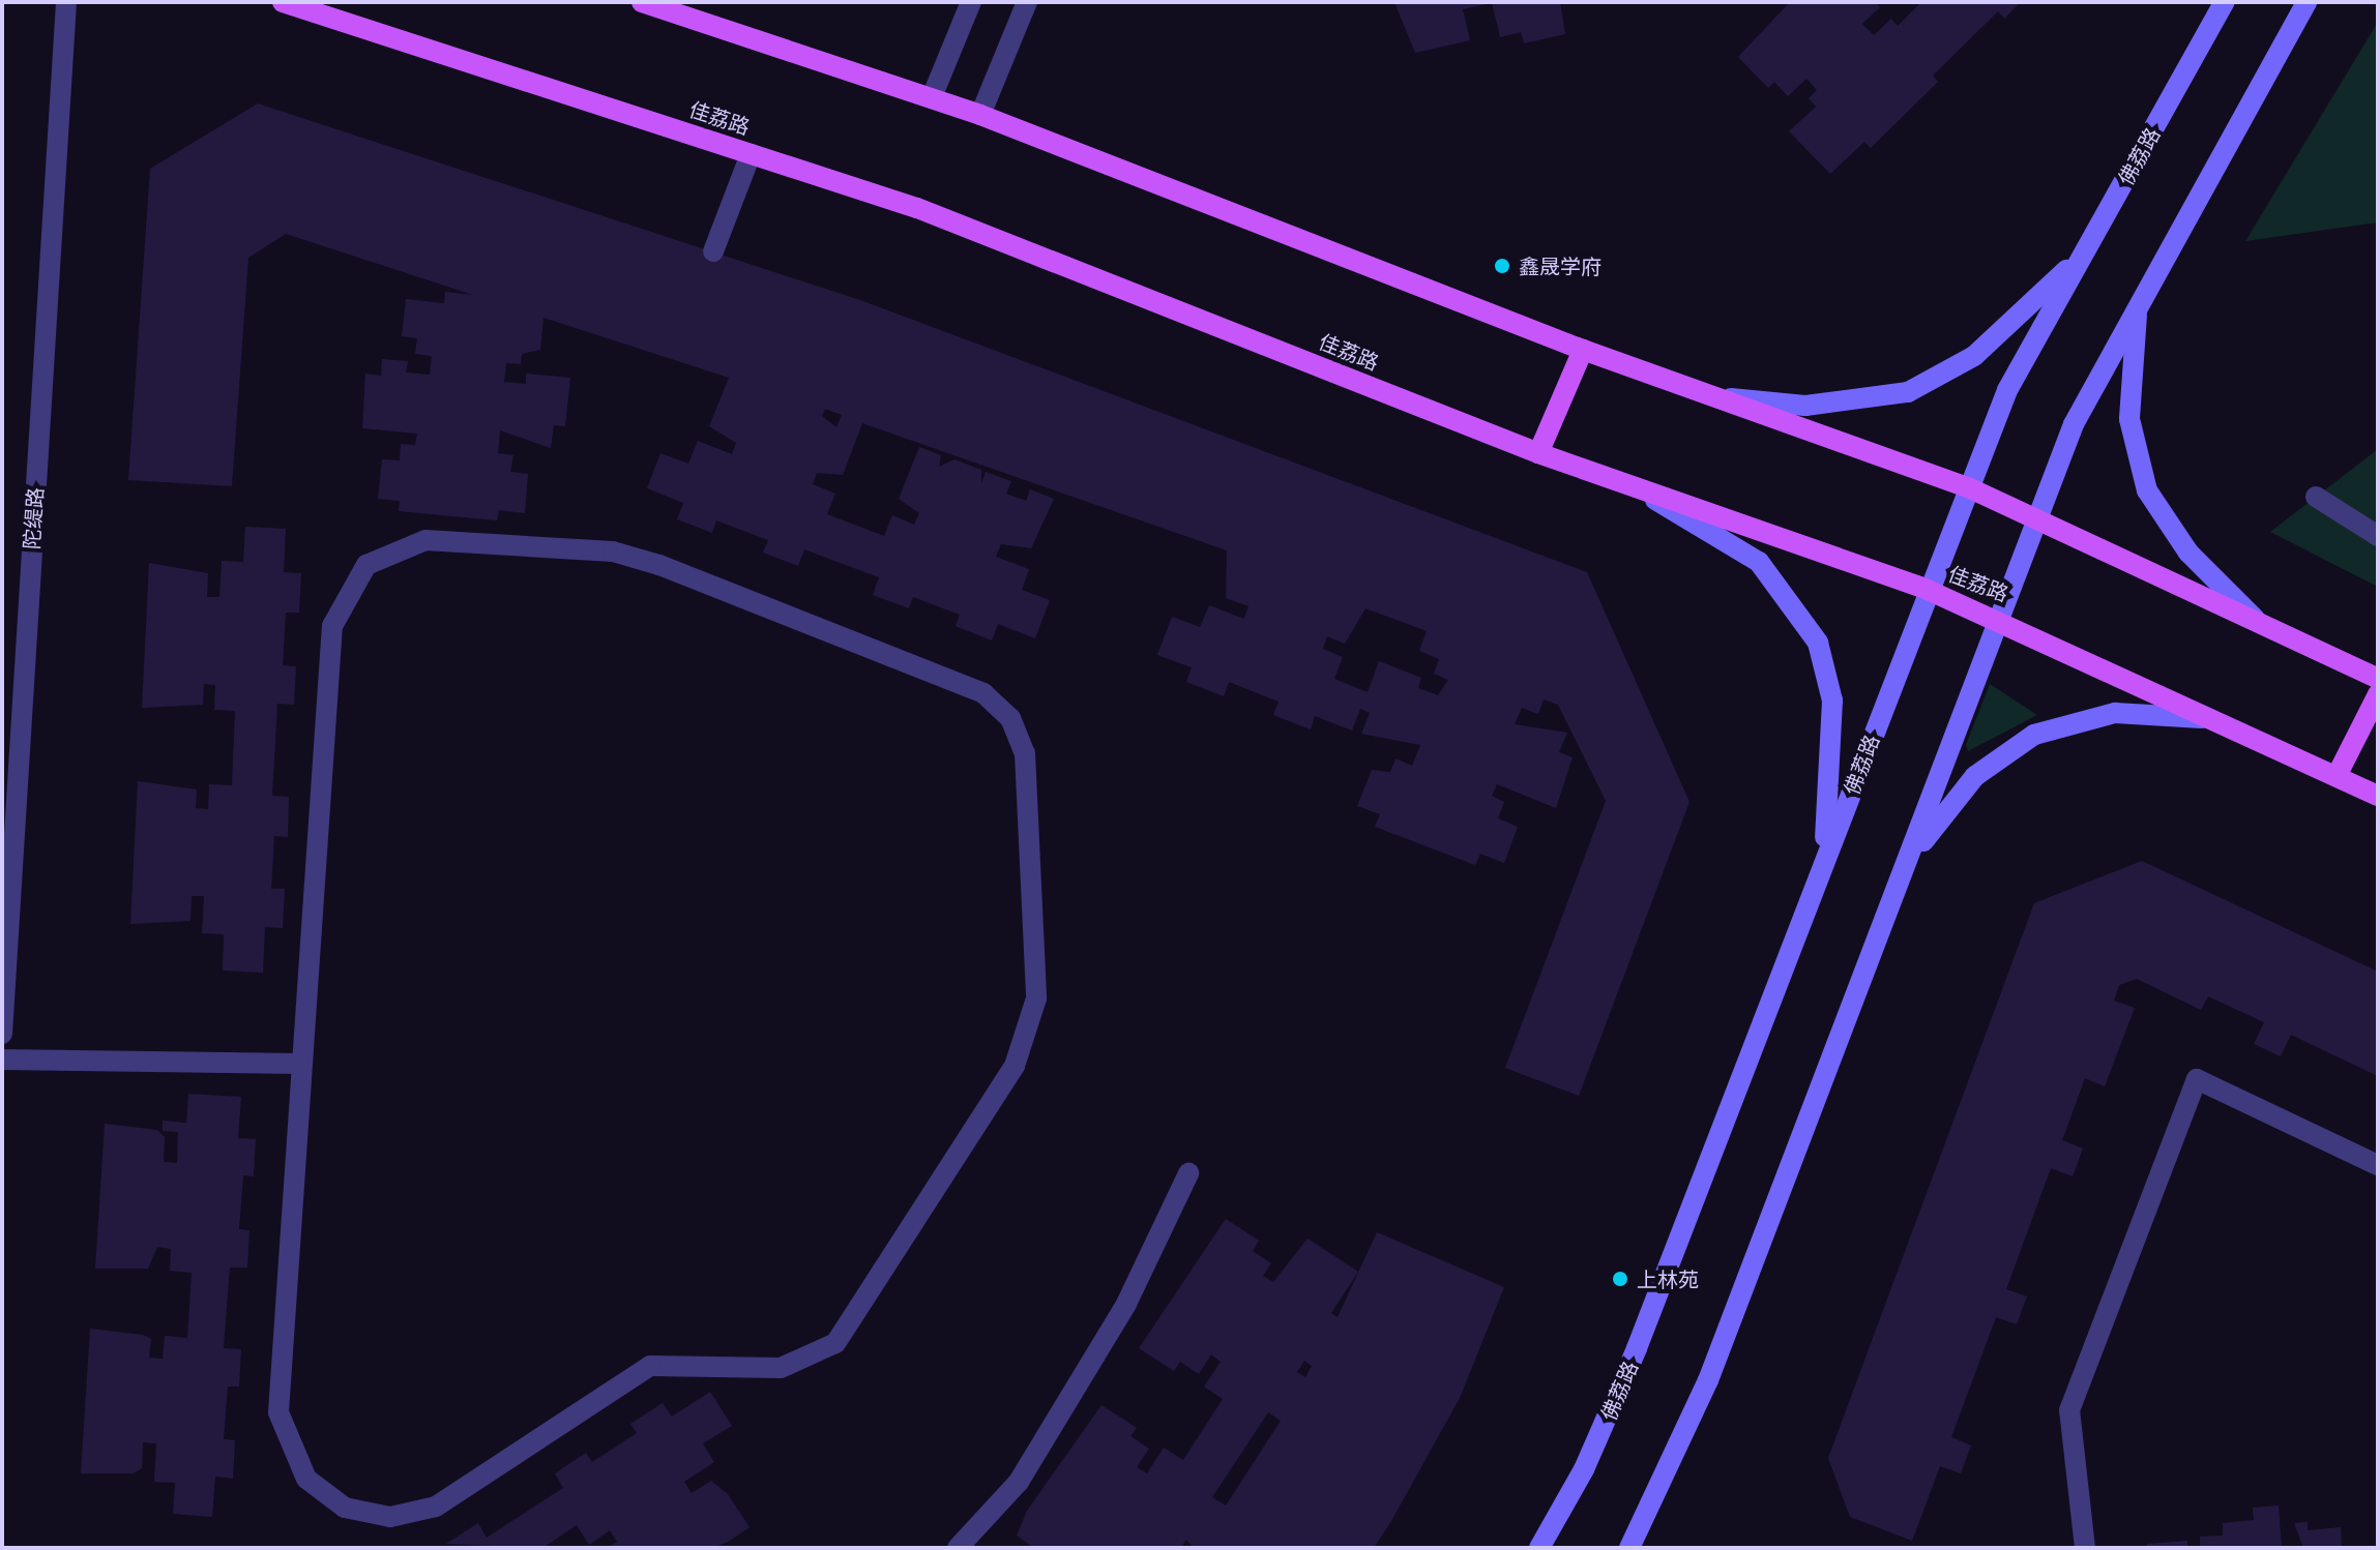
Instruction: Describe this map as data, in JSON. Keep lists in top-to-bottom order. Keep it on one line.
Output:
{"streets":{"main road":["佳荔路","佛荔路"],"street":["陀缇路"]},"crossings":[["佳荔路","佛荔路"]],"places":["鑫晟学府","上林苑"]}
